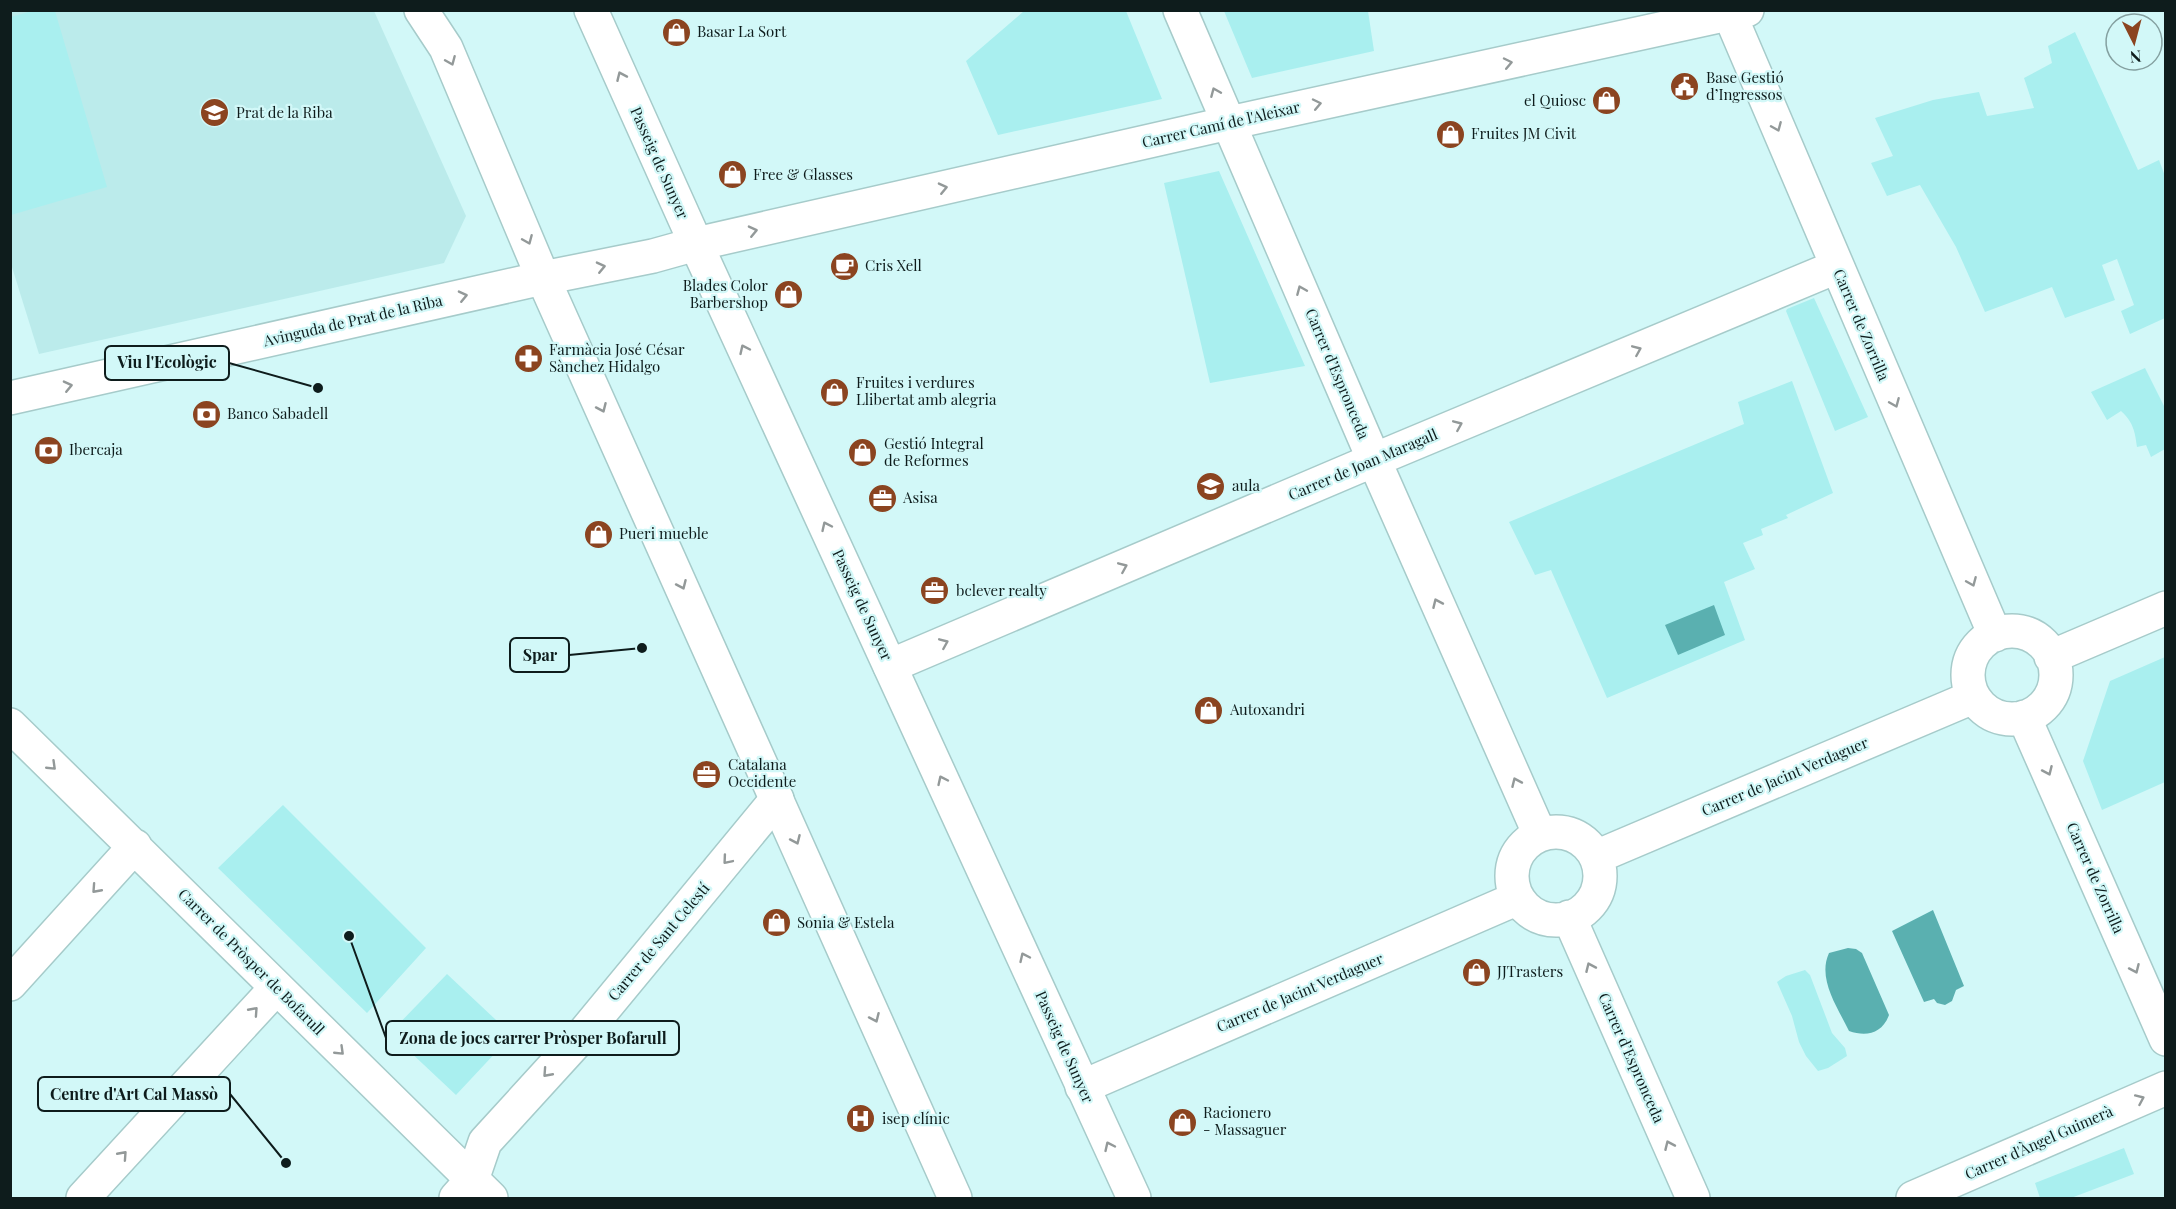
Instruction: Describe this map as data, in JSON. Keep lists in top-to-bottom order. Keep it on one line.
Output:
{"streets":{"street":["Carrer Camí de l'Aleixar","Passeig de Sunyer","Avinguda de Prat de la Riba","Carrer de Zorrilla","Carrer d’Espronceda","Carrer de Joan Maragall","Carrer de Jacint Verdaguer","Carrer de Sant Celestí","Carrer de Pròsper de Bofarull","Carrer d'Àngel Guimerà"]},"crossings":[["Carrer Camí de l'Aleixar","Passeig de Sunyer"],["Carrer Camí de l'Aleixar","Avinguda de Prat de la Riba"],["Carrer Camí de l'Aleixar","Carrer de Zorrilla"],["Carrer Camí de l'Aleixar","Carrer d’Espronceda"],["Passeig de Sunyer","Avinguda de Prat de la Riba"],["Passeig de Sunyer","Carrer de Joan Maragall"],["Passeig de Sunyer","Carrer de Jacint Verdaguer"],["Carrer de Zorrilla","Carrer de Joan Maragall"],["Carrer de Zorrilla","Carrer de Jacint Verdaguer"],["Carrer d’Espronceda","Carrer de Joan Maragall"],["Carrer d’Espronceda","Carrer de Jacint Verdaguer"],["Carrer de Sant Celestí","Carrer de Pròsper de Bofarull"]],"one_way":["Carrer Camí de l'Aleixar","Avinguda de Prat de la Riba","Carrer de Zorrilla","Carrer d’Espronceda","Carrer de Joan Maragall","Carrer de Sant Celestí","Carrer de Pròsper de Bofarull","Carrer d'Àngel Guimerà"],"places":{"shop":["Basar La Sort","el Quiosc","Fruites JM Civit","Free & Glasses","Blades Color Barbershop","Fruites i verdures Llibertat amb alegria","Gestió Integral de Reformes","Pueri mueble","Autoxandri","Sonia & Estela","JJTrasters","Racionero - Massaguer"],"public building":["Base Gestió d’Ingressos"],"school or university":["Prat de la Riba","aula"],"cafe":["Cris Xell"],"pharmacy":["Farmàcia José César Sànchez Hidalgo"],"other":["Viu l'Ecològic","Spar","Zona de jocs carrer Pròsper Bofarull","Centre d'Art Cal Massò"],"bank":["Banco Sabadell","Ibercaja"],"office":["Asisa","bclever realty","Catalana Occidente"],"hospital":["isep clínic"]},"north":"bottom"}
